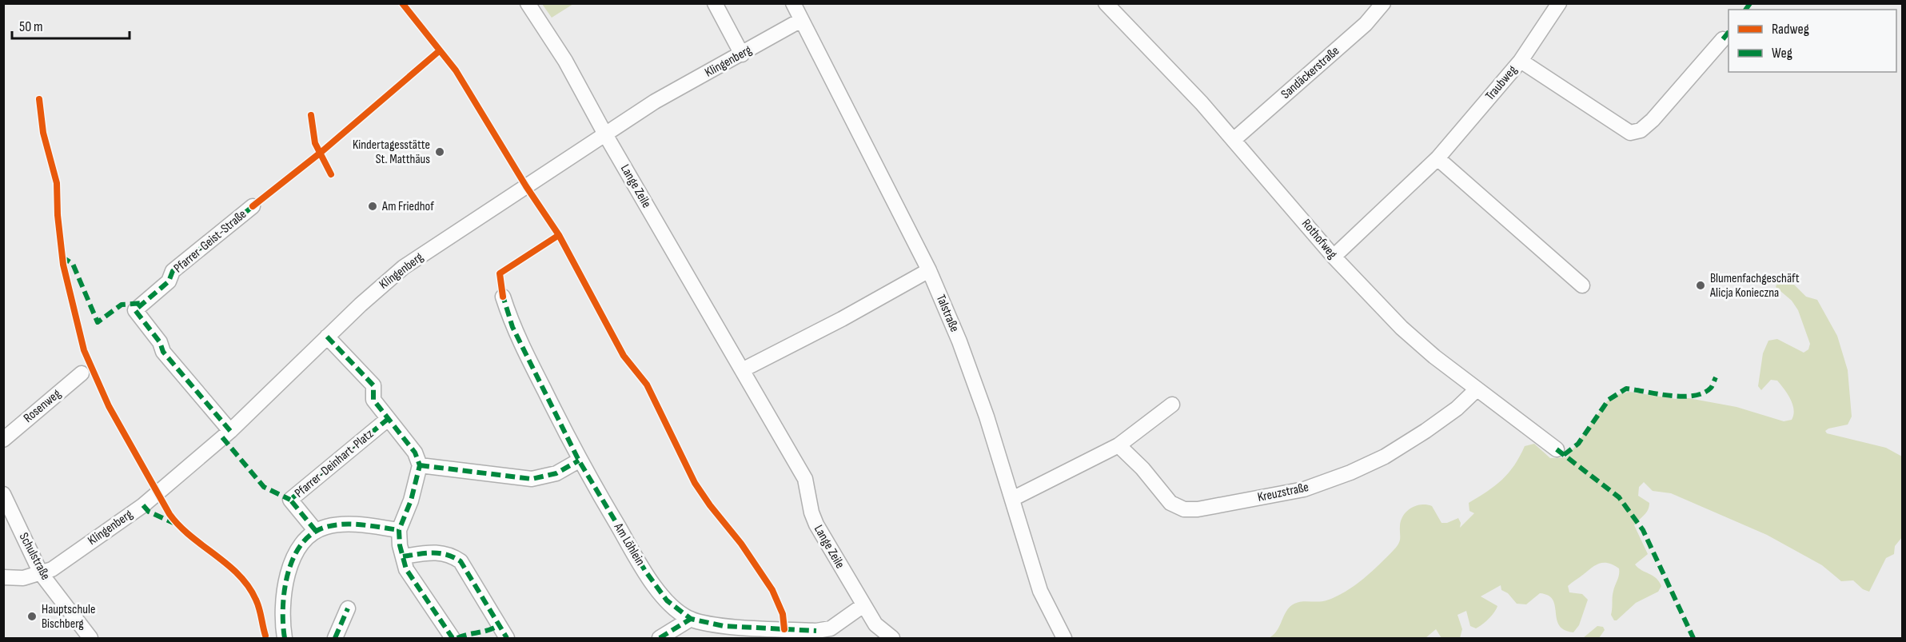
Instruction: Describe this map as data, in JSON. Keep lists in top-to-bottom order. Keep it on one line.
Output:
{"streets":{"street":["Klingenberg","Sandäckerstraße","Traubweg","Lange Zeile","Rothofweg","Pfarrer-Geist-Straße","Talstraße","Rosenweg","Pfarrer-Deinhart-Platz","Kreuzstraße","Am Löhlein","Schulstraße"]},"crossings":[["Klingenberg","Lange Zeile"],["Klingenberg","Pfarrer-Geist-Straße"],["Klingenberg","Talstraße"],["Klingenberg","Schulstraße"],["Sandäckerstraße","Rothofweg"],["Traubweg","Rothofweg"],["Lange Zeile","Am Löhlein"],["Rothofweg","Kreuzstraße"]],"places":["Kindertagesstätte St. Matthäus","Am Friedhof","Blumenfachgeschäft Alicja Konieczna","Hauptschule Bischberg"],"legend":["Radweg","Weg"],"scale_bar":"50 m"}
